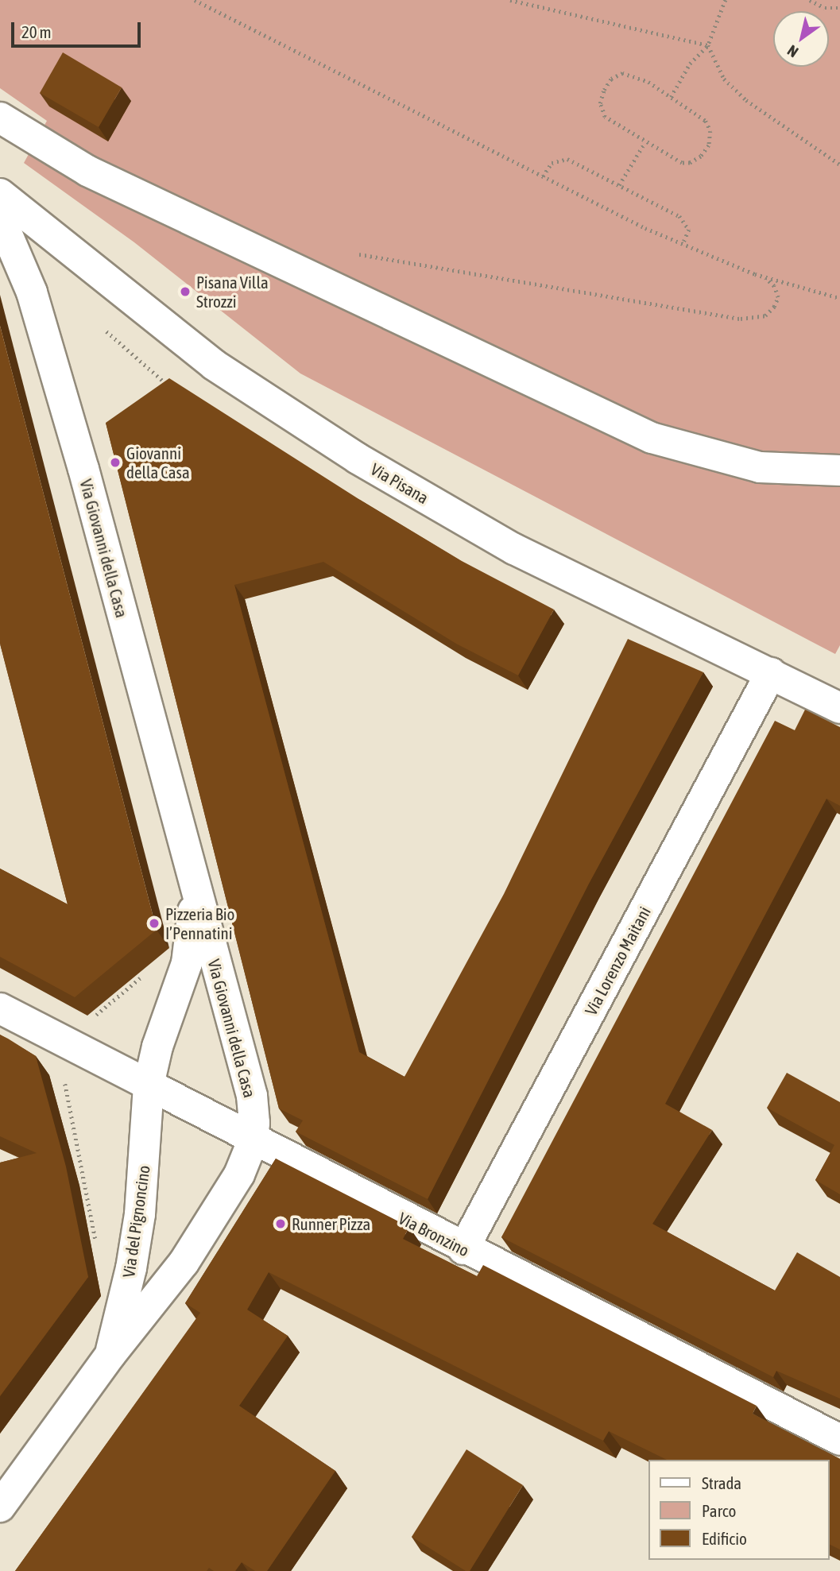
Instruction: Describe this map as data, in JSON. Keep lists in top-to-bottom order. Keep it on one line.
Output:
{"streets":{"street":["Via Pisana","Via Giovanni della Casa","Via Lorenzo Maitani","Via del Pignoncino","Via Bronzino"]},"crossings":[["Via Pisana","Via Lorenzo Maitani"],["Via Giovanni della Casa","Via del Pignoncino"],["Via Giovanni della Casa","Via Bronzino"],["Via Lorenzo Maitani","Via Bronzino"],["Via del Pignoncino","Via Bronzino"]],"places":["Pisana Villa Strozzi","Giovanni della Casa","Pizzeria Bio I’Pennatini","Runner Pizza"],"legend":["Strada","Parco","Edificio"],"scale_bar":"20 m","north":"bottom left"}
